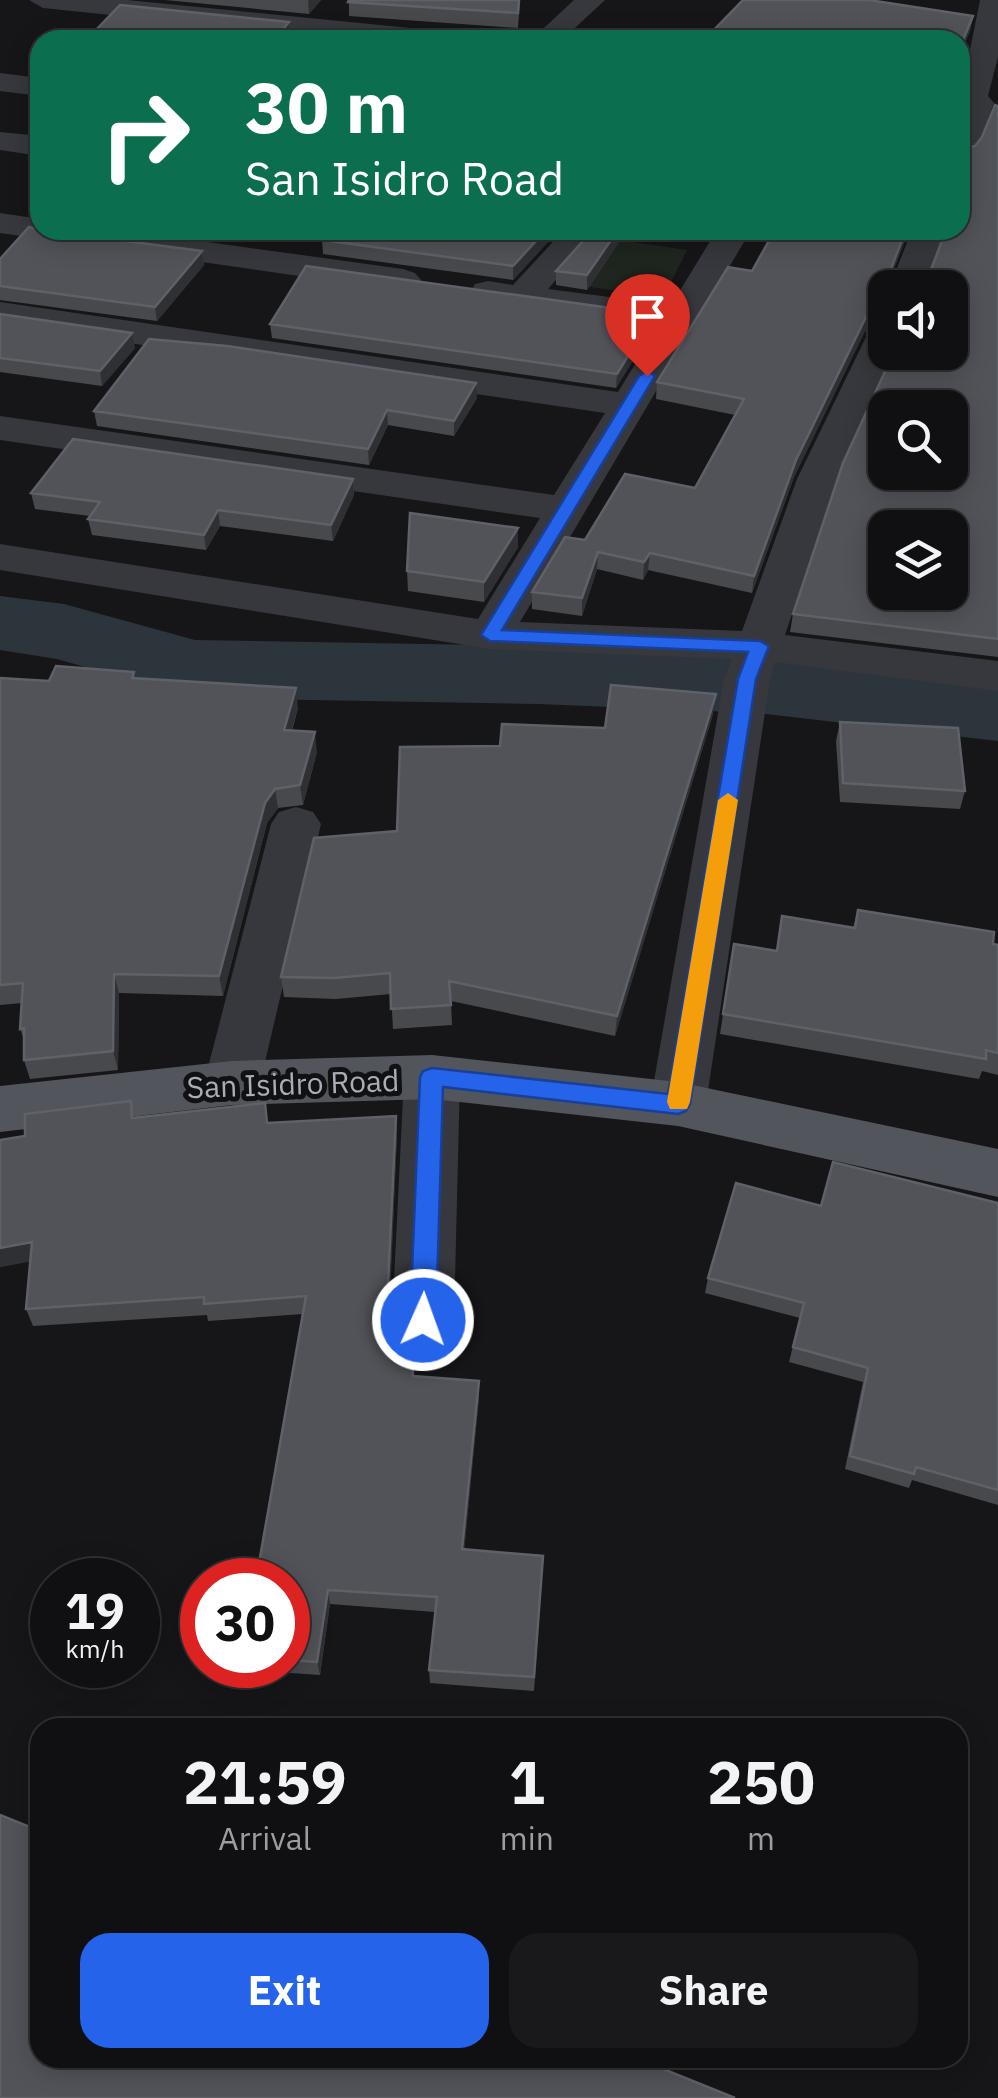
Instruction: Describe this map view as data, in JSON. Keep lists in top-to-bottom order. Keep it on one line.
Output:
{"streets":{"main road":["San Isidro Road"]},"page":{"turn":["30 m","San Isidro Road"],"speed":"19 km/h","limit":"30","eta":["21:59","Arrival","1","min","250","m"],"buttons":["Exit","Share"]}}
